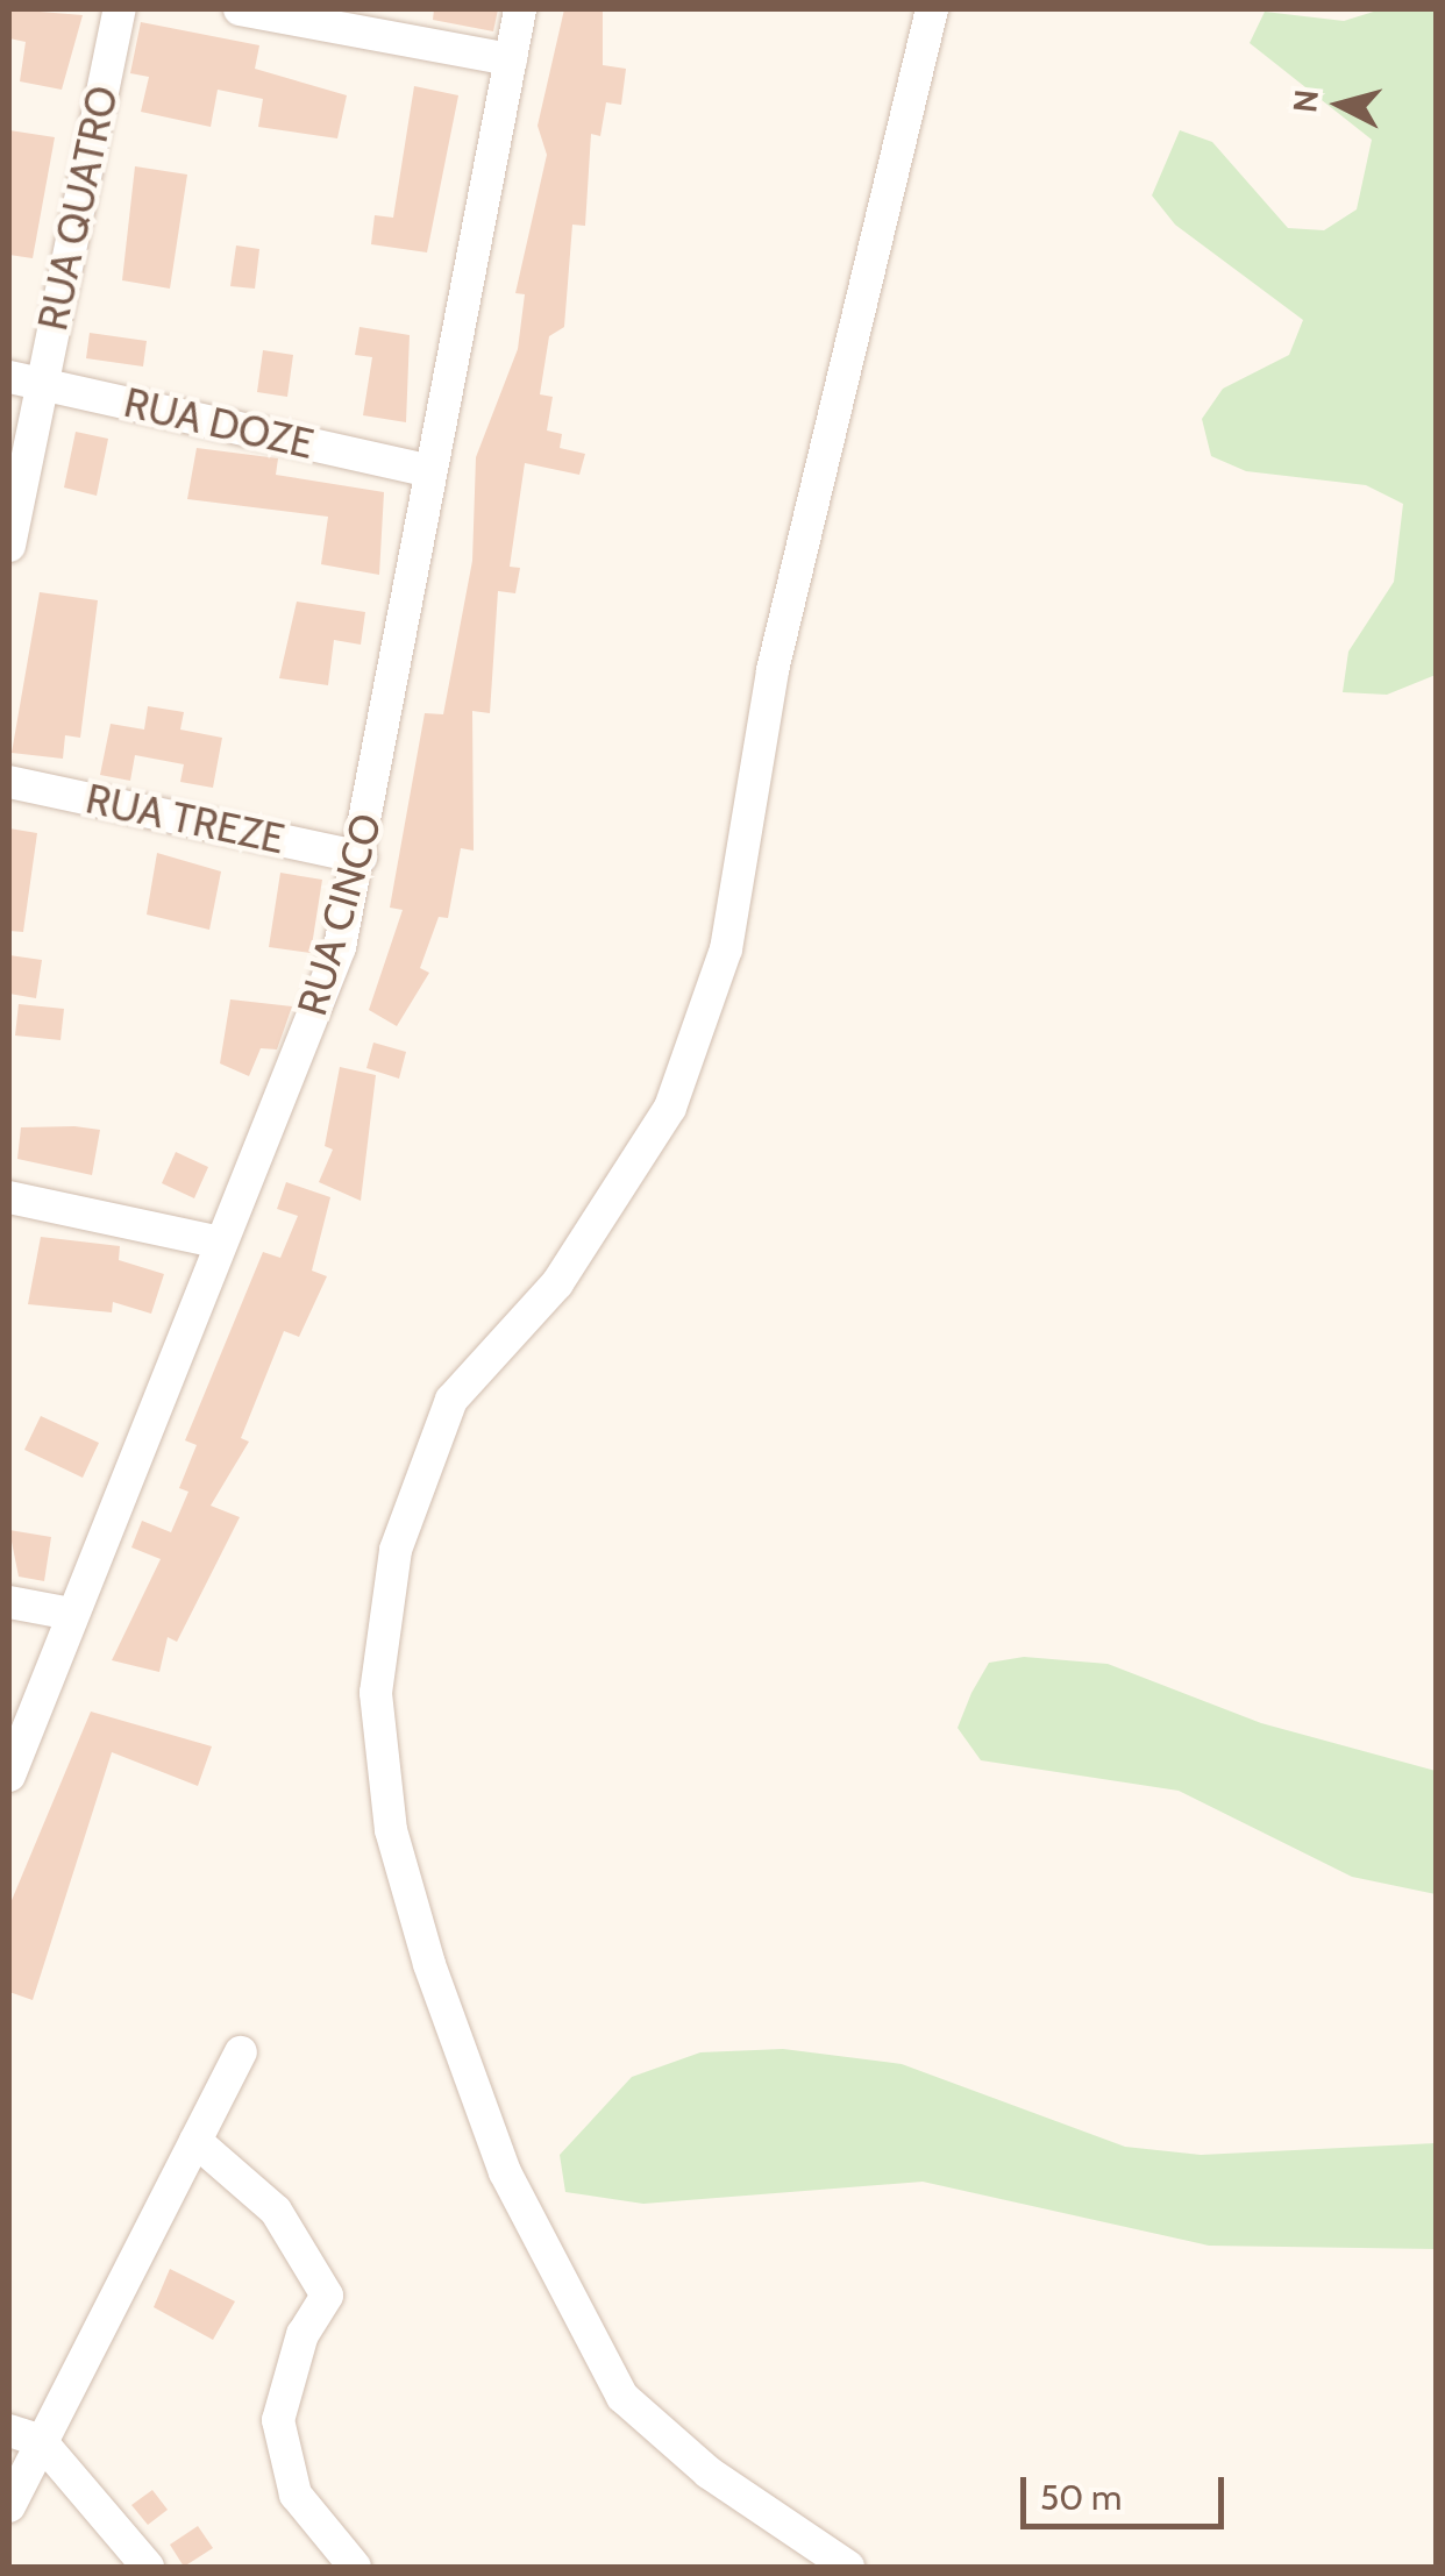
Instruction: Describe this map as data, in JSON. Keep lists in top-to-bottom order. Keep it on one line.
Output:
{"streets":{"street":["RUA QUATRO","RUA DOZE","RUA TREZE","RUA CINCO"]},"crossings":[["RUA QUATRO","RUA DOZE"],["RUA DOZE","RUA CINCO"],["RUA TREZE","RUA CINCO"]],"scale_bar":"50 m","north":"left"}
